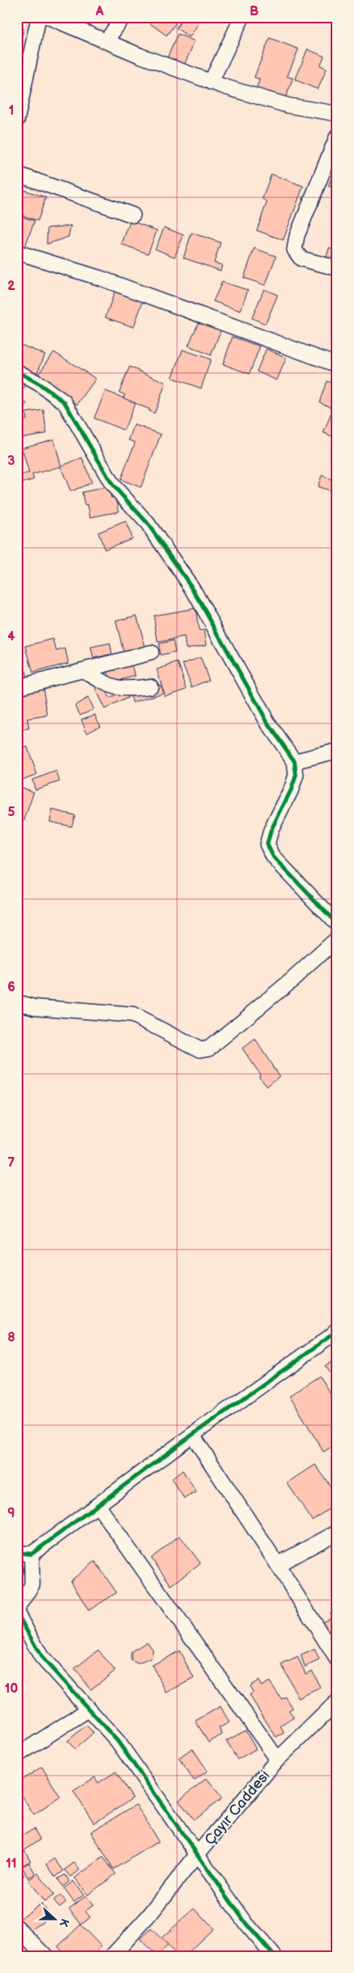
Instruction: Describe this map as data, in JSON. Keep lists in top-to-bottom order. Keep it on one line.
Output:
{"streets":{"street":["Çayır Caddesi"]},"north":"right","grid":{"columns":["A","B"],"rows":["1","2","3","4","5","6","7","8","9","10","11"]}}
